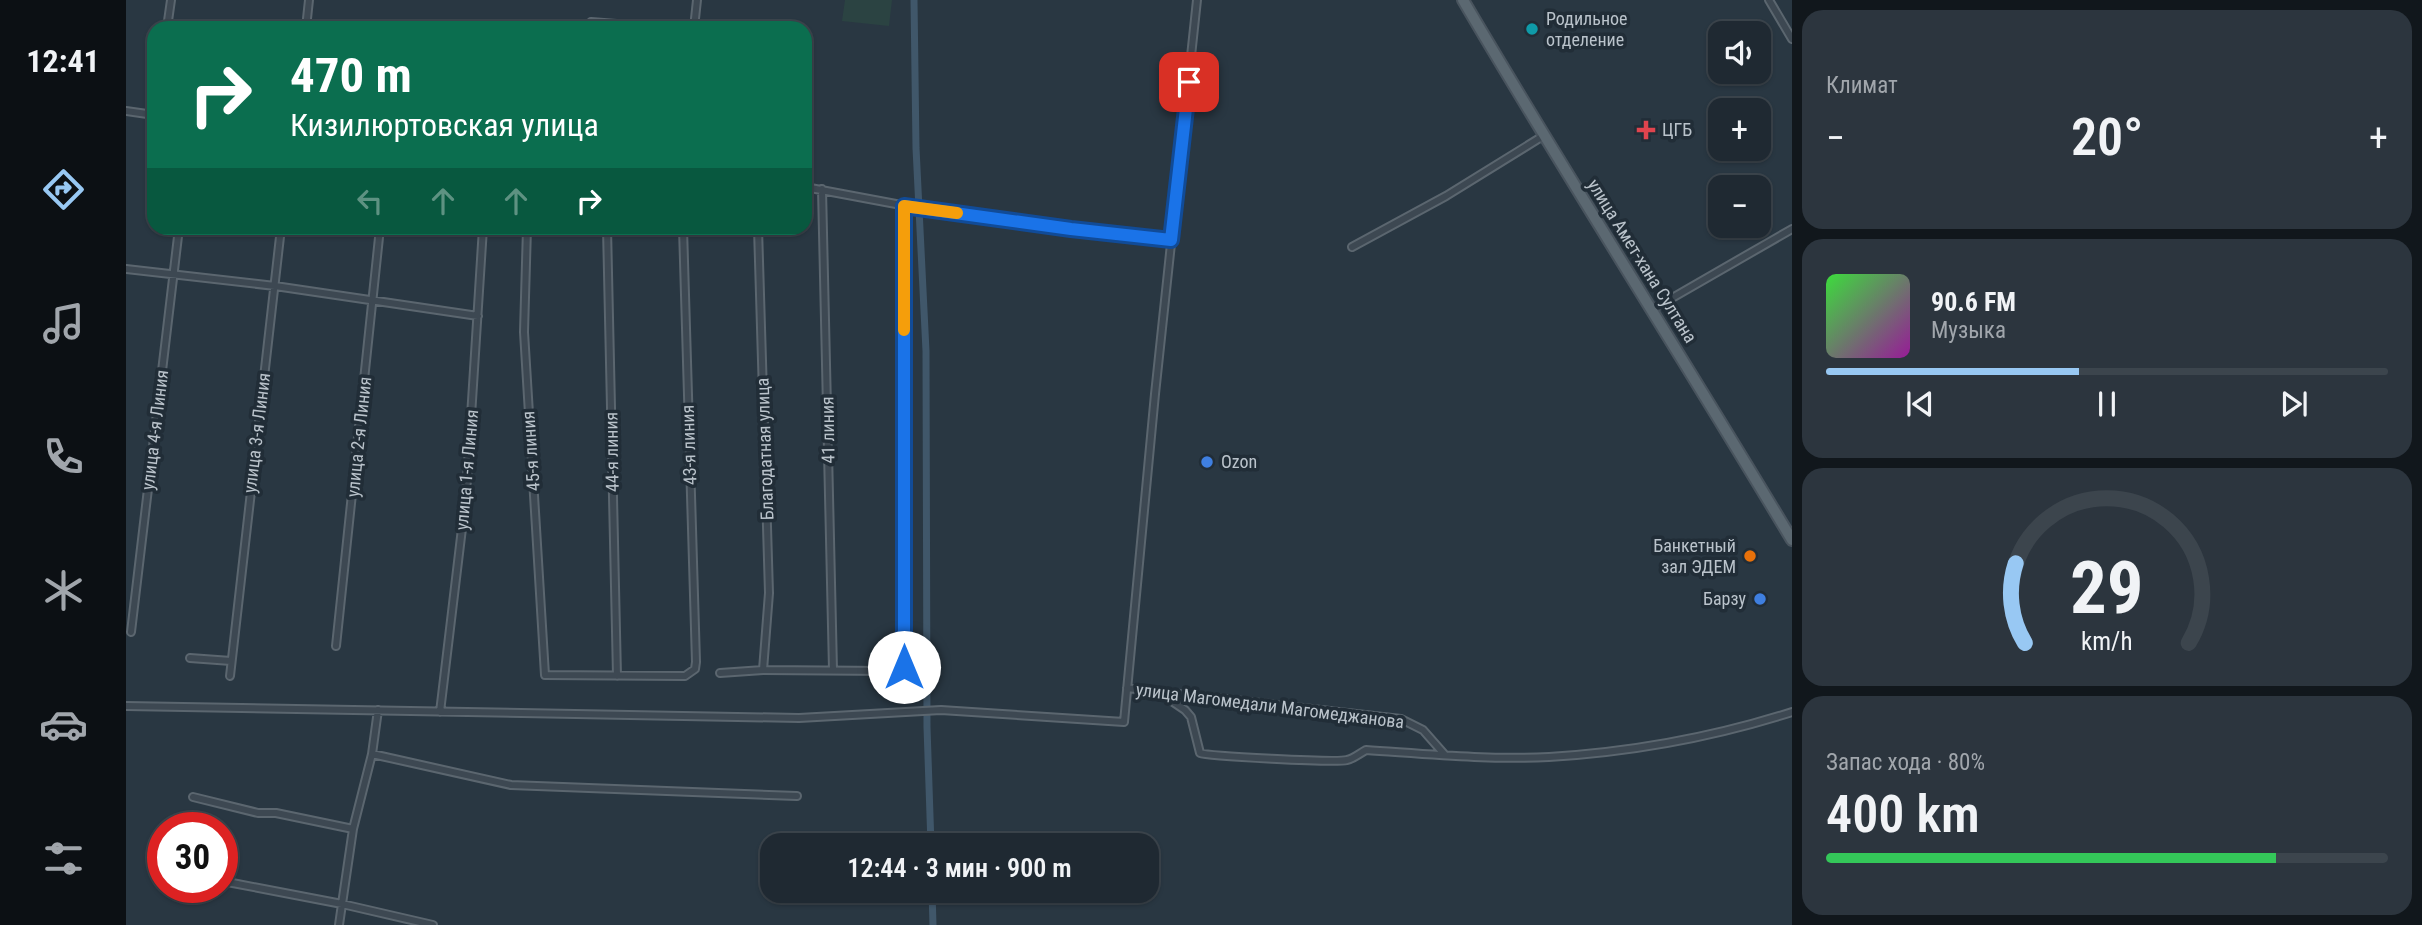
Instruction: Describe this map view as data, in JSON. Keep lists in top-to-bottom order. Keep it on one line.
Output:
{"streets":{"main road":["улица Амет-хана Султана"],"street":["улица 4-я Линия","41 линия","улица 3-я Линия","улица 2-я Линия","43-я линия","Благодатная улица","45-я линия","44-я линия","улица 1-я Линия","улица Магомедали Магомеджановa"]},"crossings":[["43-я линия","45-я линия"],["43-я линия","44-я линия"],["45-я линия","44-я линия"]],"places":{"other":["Родильное отделение","Ozon","Банкетный зал ЭДЕМ","Барзу"],"health":["ЦГБ"]},"page":{"tabs":"12:41","tile":["Климат",["Запас хода · 80%","400 km"]],"map_buttons":["+","−"],"turn":["470 m","Кизилюртовская улица"],"heat":["−","20°","+"],"song":["90.6 FM","Музыка"],"limit":"30","trip":"12:44 · 3 мин · 900 m","gauge":["29","km/h"]}}
